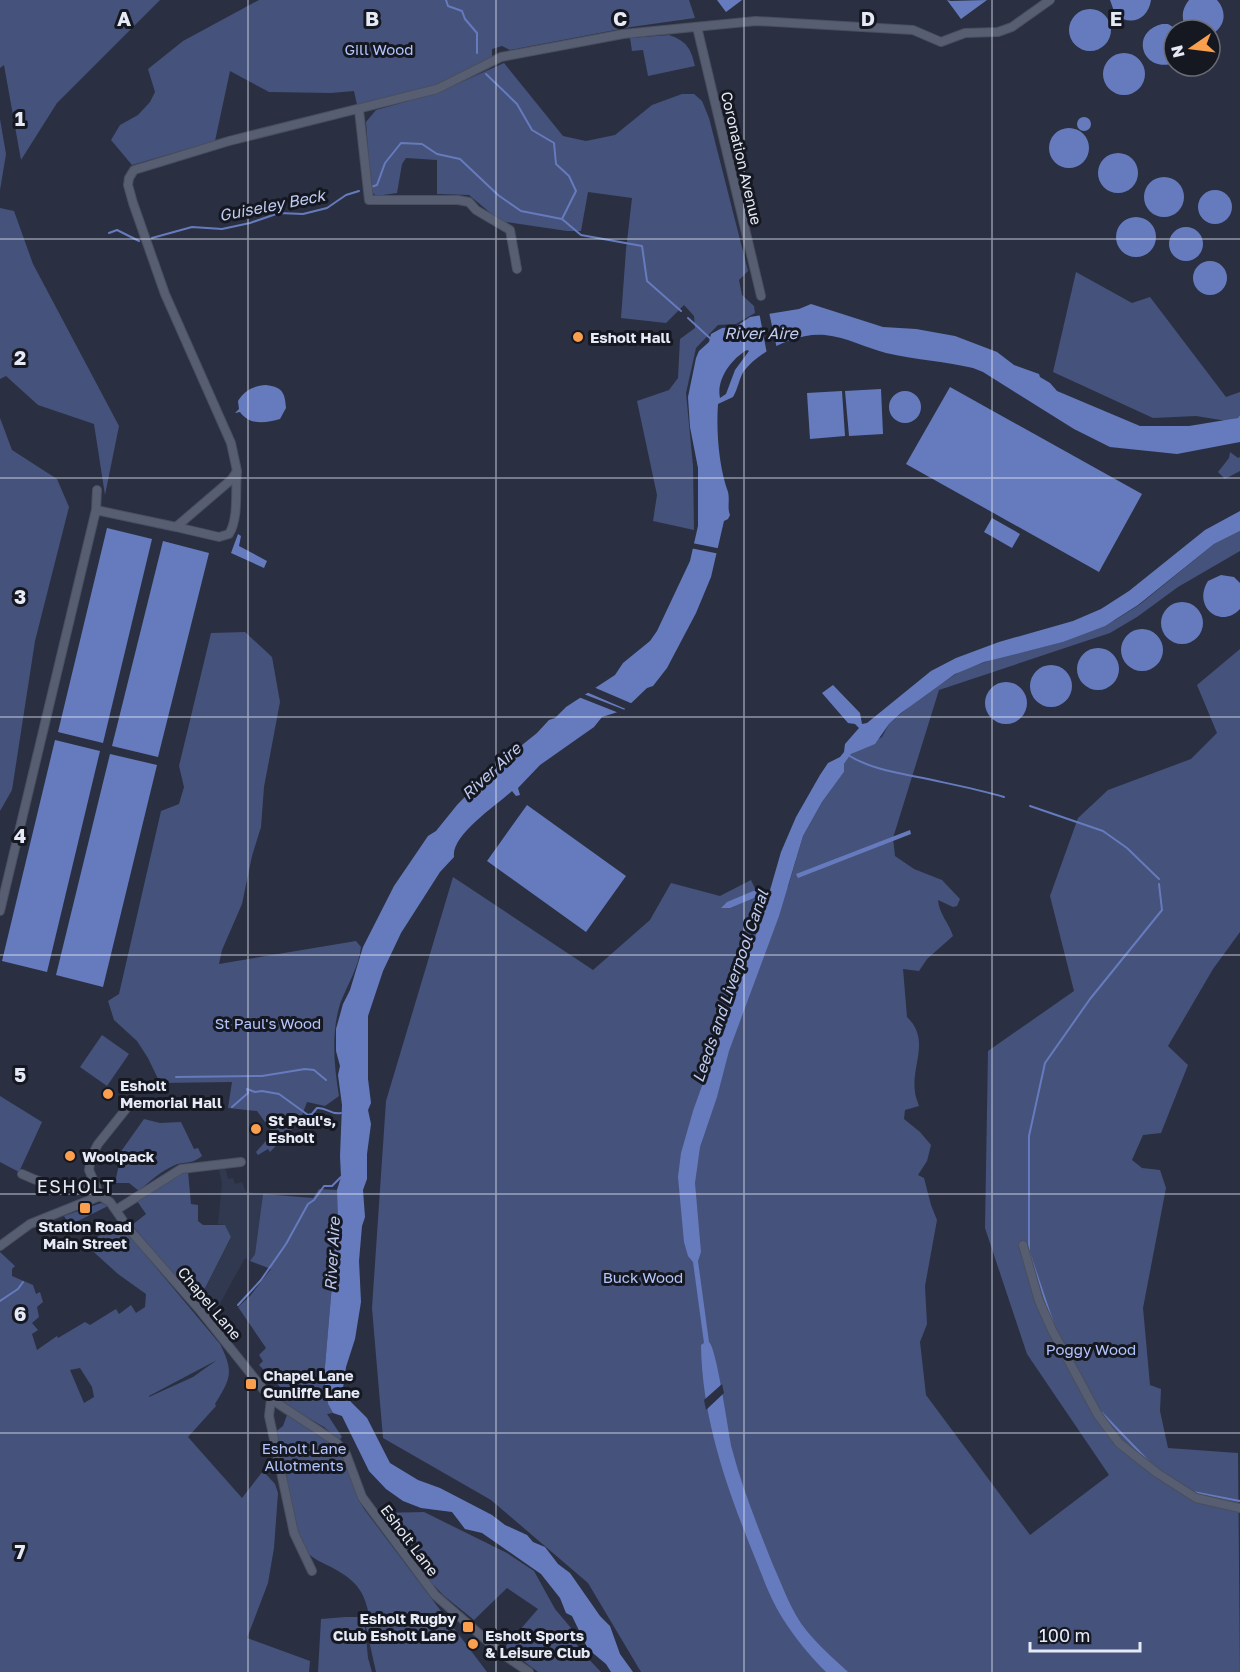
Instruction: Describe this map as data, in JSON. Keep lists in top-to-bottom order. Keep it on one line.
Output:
{"streets":{"street":["Coronation Avenue","Chapel Lane","Esholt Lane"]},"crossings":[["Chapel Lane","Esholt Lane"]],"districts":["ESHOLT"],"water":["Guiseley Beck","River Aire","Leeds and Liverpool Canal"],"parks":["Gill Wood","St Paul's Wood","Buck Wood","Poggy Wood","Esholt Lane Allotments"],"places":{"other":["Esholt Hall","Esholt Memorial Hall","St Paul's, Esholt","Woolpack","Esholt Sports & Leisure Club"],"transit":["Station Road Main Street","Chapel Lane Cunliffe Lane","Esholt Rugby Club Esholt Lane"]},"scale_bar":"100 m","north":"left","grid":{"columns":["A","B","C","D","E"],"rows":["1","2","3","4","5","6","7"]}}
